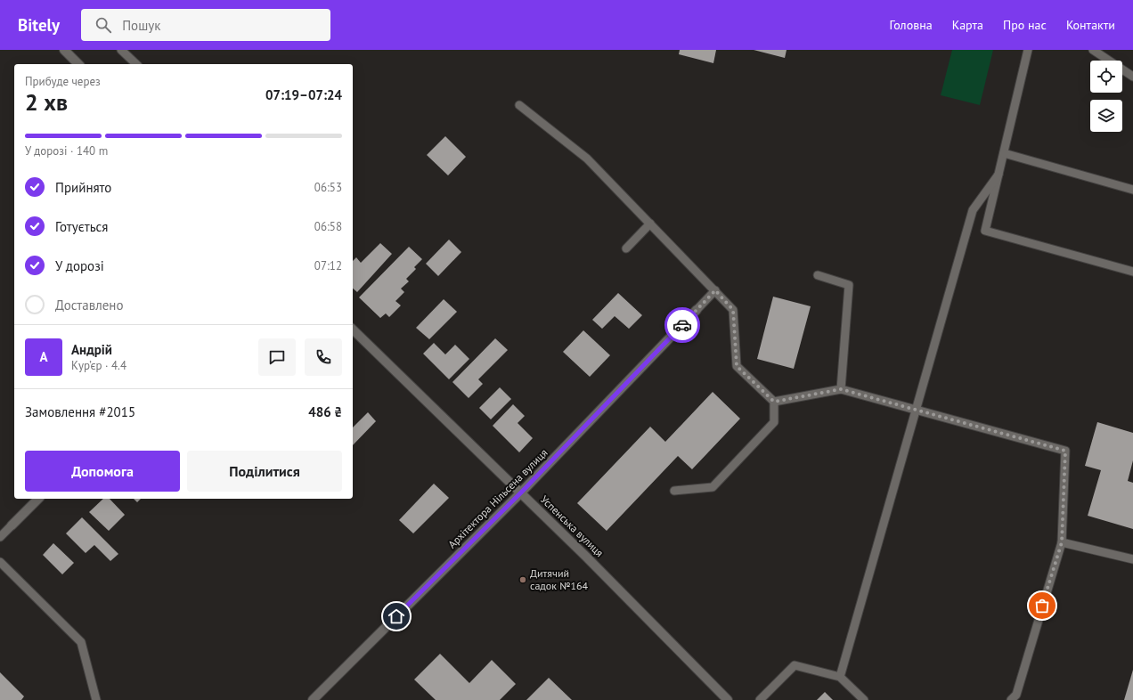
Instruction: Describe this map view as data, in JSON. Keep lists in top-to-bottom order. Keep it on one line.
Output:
{"streets":{"street":["Архітектора Нільсена вулиця","Успенська вулиця"]},"crossings":[["Архітектора Нільсена вулиця","Успенська вулиця"]],"places":["Дитячий садок №164"],"page":{"header":"Bitely","search":"Пошук","nav":["Головна","Карта","Про нас","Контакти"],"heading":["2 хв","Прибуде через","07:19–07:24"],"panel":["Андрій","Кур’єр · 4.4","Замовлення #2015","486 ₴"],"bar":"У дорозі · 140 m","list":[["Прийнято","06:53"],["Готується","06:58"],["У дорозі","07:12"],"Доставлено"],"round":"А","buttons":["Допомога","Поділитися"]}}
